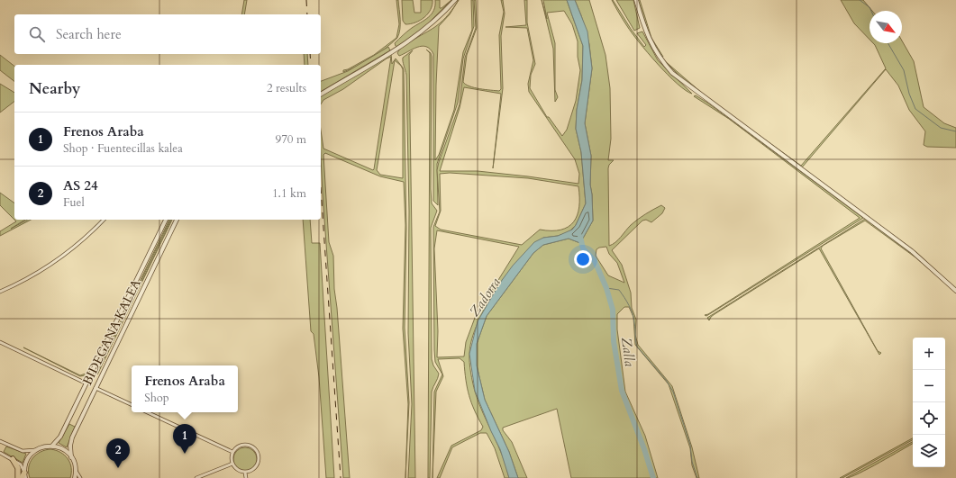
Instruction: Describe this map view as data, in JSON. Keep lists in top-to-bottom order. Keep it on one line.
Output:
{"streets":{"street":["BIDEGANA KALEA"]},"water":["Zadorra","Zalla"],"north":"bottom right","page":{"search":"Search here","heading":["Nearby","2 results"],"list":[{"mark":"1","name":"Frenos Araba","note":"Shop · Fuentecillas kalea","value":"970 m"},{"mark":"2","name":"AS 24","note":"Fuel","value":"1.1 km"}],"map_buttons":["+","−"],"popup":["Frenos Araba","Shop"],"pins":["1","2"]}}
